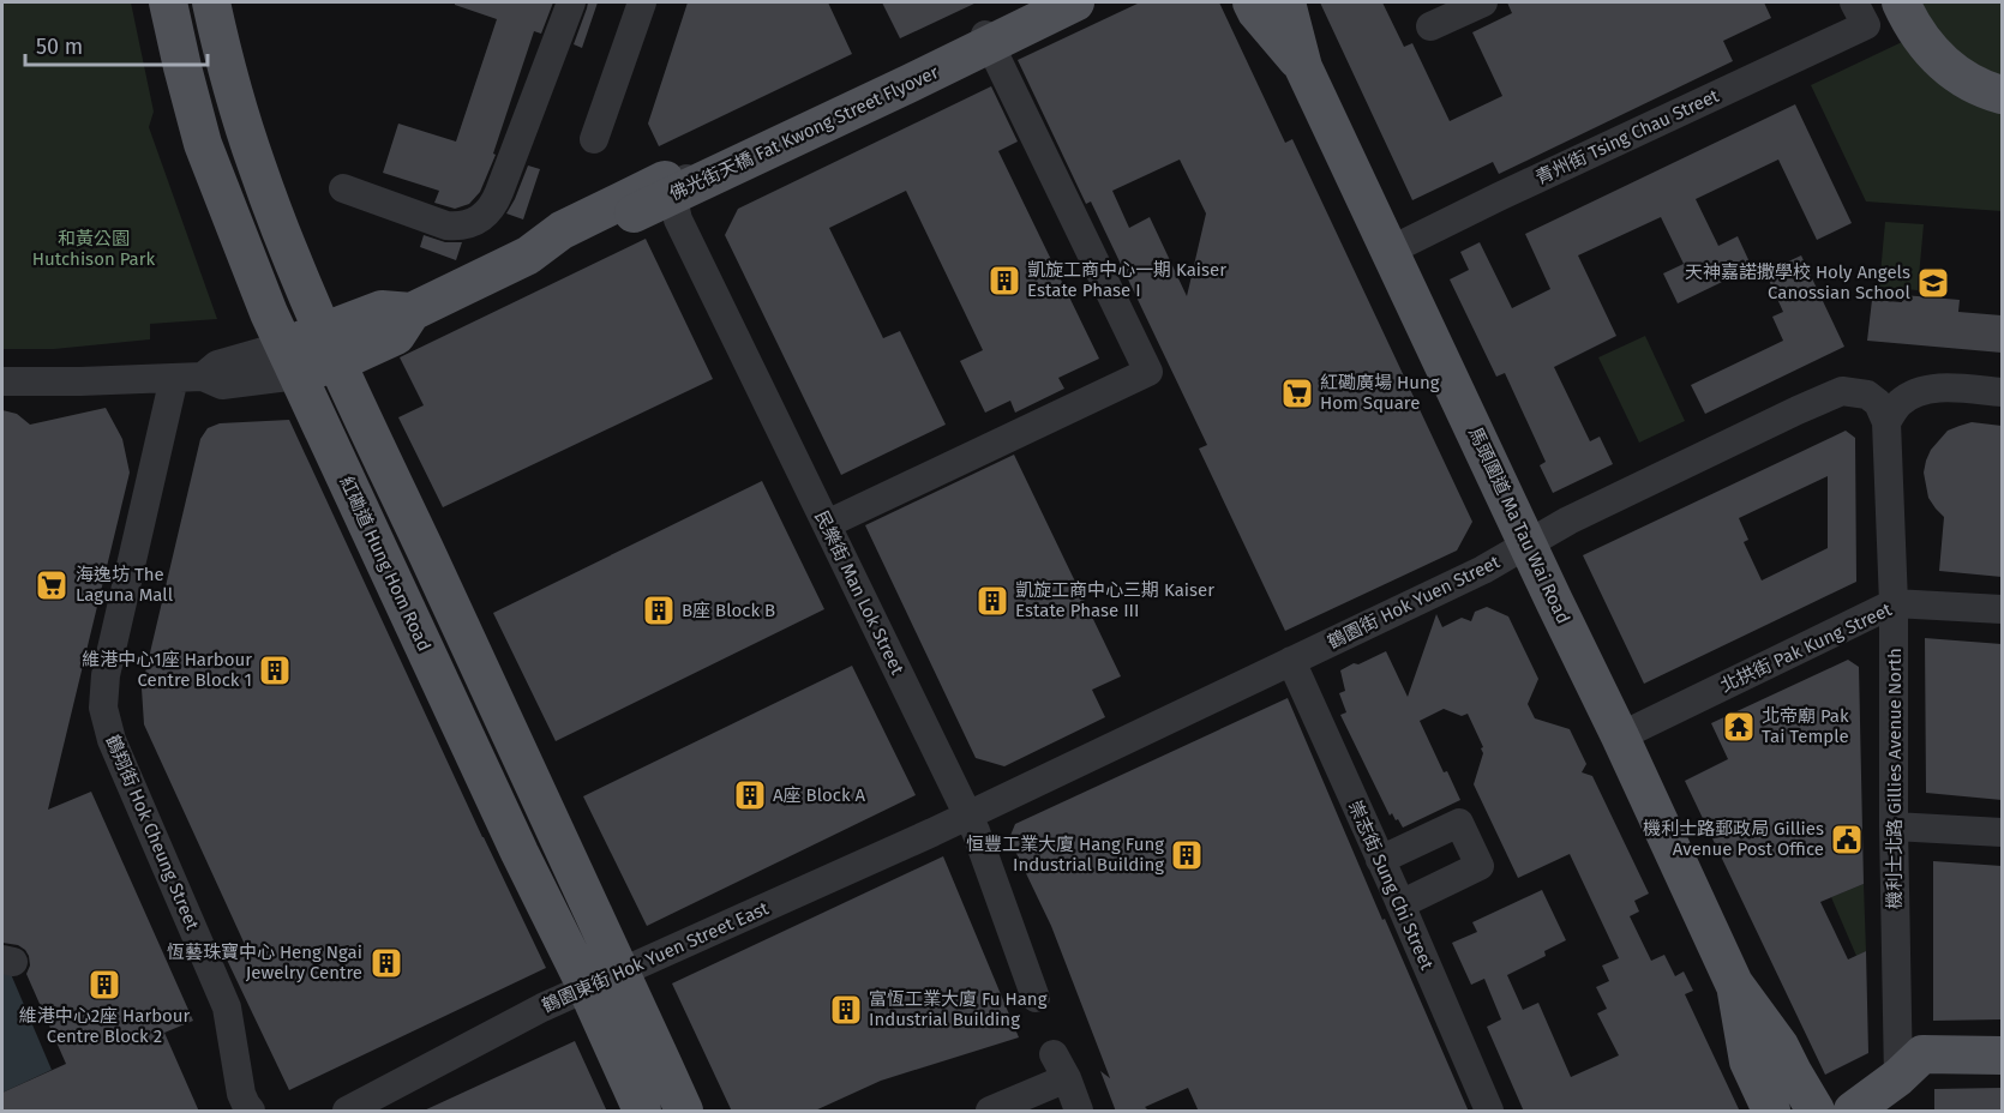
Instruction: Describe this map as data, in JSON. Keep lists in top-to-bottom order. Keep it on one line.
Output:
{"streets":{"main road":["佛光街天橋 Fat Kwong Street Flyover","馬頭圍道 Ma Tau Wai Road","紅磡道 Hung Hom Road"],"street":["青州街 Tsing Chau Street","民樂街 Man Lok Street","鶴園街 Hok Yuen Street","北拱街 Pak Kung Street","機利士北路 Gillies Avenue North","鶴翔街 Hok Cheung Street","崇志街 Sung Chi Street","鶴園東街 Hok Yuen Street East"]},"crossings":[["佛光街天橋 Fat Kwong Street Flyover","紅磡道 Hung Hom Road"],["青州街 Tsing Chau Street","馬頭圍道 Ma Tau Wai Road"],["馬頭圍道 Ma Tau Wai Road","鶴園街 Hok Yuen Street"],["馬頭圍道 Ma Tau Wai Road","北拱街 Pak Kung Street"],["紅磡道 Hung Hom Road","鶴園東街 Hok Yuen Street East"],["民樂街 Man Lok Street","鶴園街 Hok Yuen Street"],["民樂街 Man Lok Street","鶴園東街 Hok Yuen Street East"],["鶴園街 Hok Yuen Street","機利士北路 Gillies Avenue North"],["鶴園街 Hok Yuen Street","崇志街 Sung Chi Street"],["鶴園街 Hok Yuen Street","鶴園東街 Hok Yuen Street East"],["北拱街 Pak Kung Street","機利士北路 Gillies Avenue North"]],"parks":["和黃公園 Hutchison Park"],"places":{"building":["凱旋工商中心一期 Kaiser Estate Phase I","凱旋工商中心三期 Kaiser Estate Phase III","B座 Block B","維港中心1座 Harbour Centre Block 1","A座 Block A","恒豐工業大廈 Hang Fung Industrial Building","恆藝珠寶中心 Heng Ngai Jewelry Centre","維港中心2座 Harbour Centre Block 2","富恆工業大廈 Fu Hang Industrial Building"],"school or university":["天神嘉諾撒學校 Holy Angels Canossian School"],"supermarket":["紅磡廣場 Hung Hom Square","海逸坊 The Laguna Mall"],"temple":["北帝廟 Pak Tai Temple"],"public building":["機利士路郵政局 Gillies Avenue Post Office"]},"scale_bar":"50 m"}
